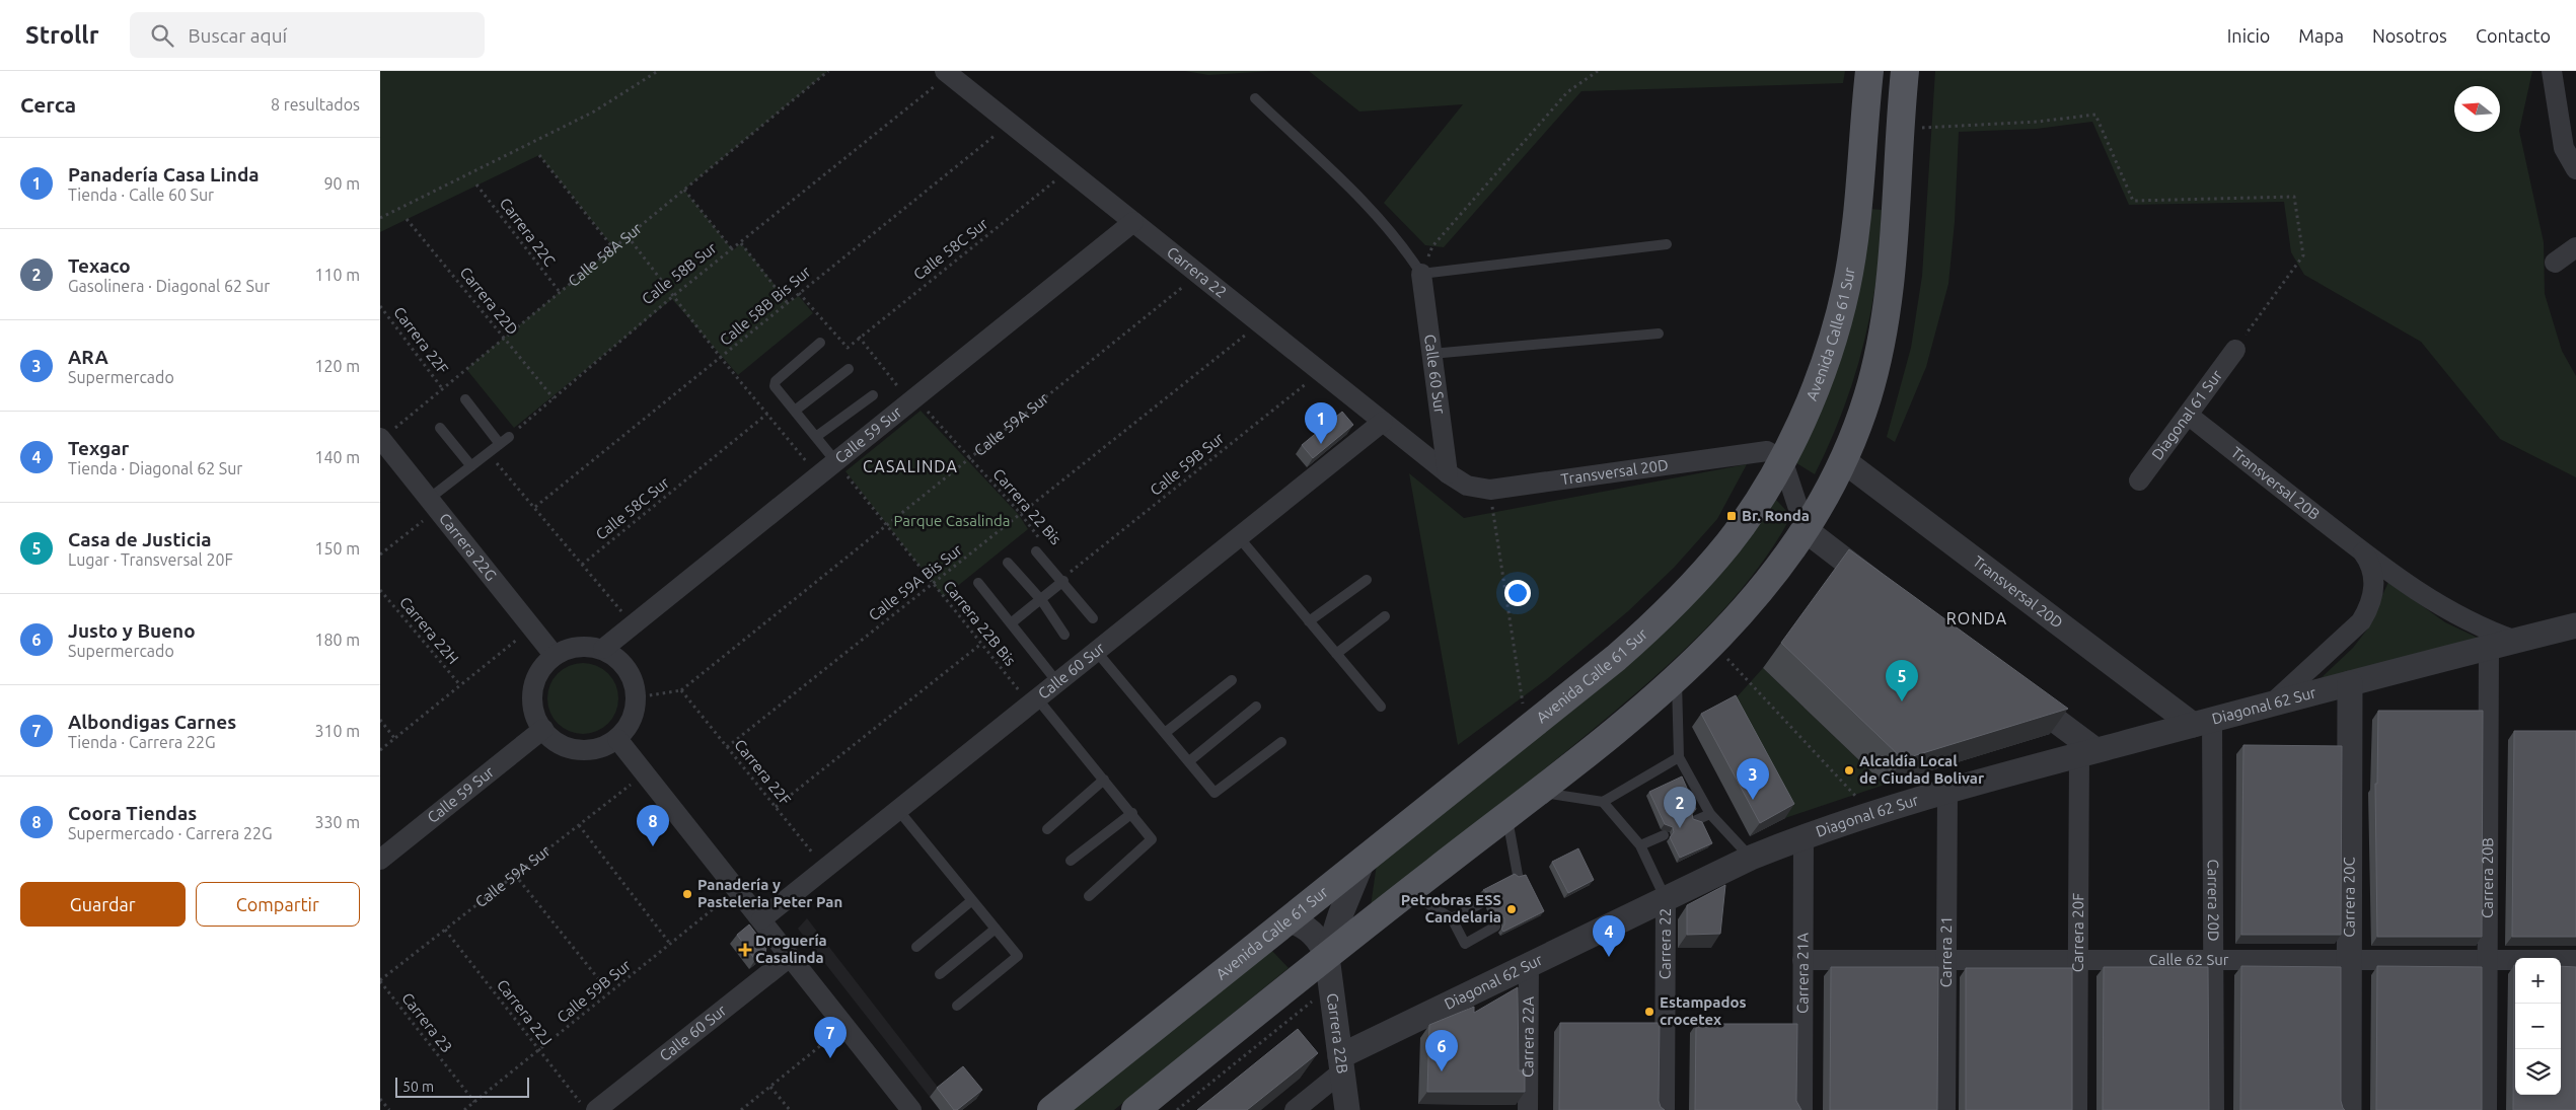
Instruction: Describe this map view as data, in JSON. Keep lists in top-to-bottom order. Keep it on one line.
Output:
{"streets":{"main road":["Avenida Calle 61 Sur"],"street":["Carrera 22","Calle 60 Sur","Diagonal 61 Sur","Calle 59 Sur","Transversal 20D","Transversal 20B","Carrera 22G","Diagonal 62 Sur","Carrera 20B","Carrera 20C","Carrera 20D","Carrera 20F","Carrera 21","Calle 62 Sur","Carrera 21A","Carrera 22B","Carrera 22A"],"path":["Carrera 22C","Calle 58C Sur","Calle 58A Sur","Calle 58B Sur","Carrera 22D","Calle 58B Bis Sur","Carrera 22F","Calle 59A Sur","Calle 59B Sur","Carrera 22 Bis","Calle 59A Bis Sur","Carrera 22B Bis","Carrera 22H","Carrera 22J","Carrera 23"]},"crossings":[["Carrera 22C","Calle 58A Sur"],["Calle 58C Sur","Carrera 22"],["Calle 58C Sur","Calle 58B Bis Sur"],["Calle 58C Sur","Carrera 22 Bis"],["Calle 58A Sur","Carrera 22D"],["Calle 58A Sur","Carrera 22F"],["Calle 58A Sur","Carrera 22G"],["Carrera 22","Calle 58B Sur"],["Carrera 22","Calle 58B Bis Sur"],["Carrera 22","Calle 60 Sur"],["Carrera 22","Calle 59A Sur"],["Carrera 22","Calle 59 Sur"],["Carrera 22","Calle 59B Sur"],["Carrera 22","Transversal 20D"],["Carrera 22","Calle 59A Bis Sur"],["Carrera 22","Diagonal 62 Sur"],["Calle 58B Sur","Carrera 22D"],["Avenida Calle 61 Sur","Transversal 20D"],["Avenida Calle 61 Sur","Carrera 22B"],["Carrera 22F","Calle 60 Sur"],["Carrera 22F","Calle 59A Sur"],["Carrera 22F","Calle 59A Bis Sur"],["Calle 60 Sur","Transversal 20D"],["Calle 60 Sur","Carrera 22B Bis"],["Calle 60 Sur","Carrera 22J"],["Diagonal 61 Sur","Transversal 20B"],["Calle 59A Sur","Carrera 22 Bis"],["Calle 59A Sur","Carrera 22B Bis"],["Calle 59A Sur","Carrera 22J"],["Calle 59A Sur","Carrera 23"],["Calle 59 Sur","Carrera 22 Bis"],["Calle 59 Sur","Carrera 22G"],["Calle 59 Sur","Carrera 22B Bis"],["Calle 59B Sur","Carrera 22J"],["Calle 59B Sur","Carrera 23"],["Transversal 20D","Diagonal 62 Sur"],["Transversal 20D","Carrera 20D"],["Transversal 20B","Diagonal 62 Sur"],["Carrera 22 Bis","Calle 59A Bis Sur"],["Calle 59A Bis Sur","Carrera 22B Bis"],["Diagonal 62 Sur","Carrera 20B"],["Diagonal 62 Sur","Carrera 20C"],["Diagonal 62 Sur","Carrera 20D"],["Diagonal 62 Sur","Carrera 20F"],["Diagonal 62 Sur","Carrera 21"],["Diagonal 62 Sur","Carrera 21A"],["Diagonal 62 Sur","Carrera 22B"],["Diagonal 62 Sur","Carrera 22A"],["Carrera 20B","Calle 62 Sur"],["Carrera 20C","Calle 62 Sur"],["Carrera 20D","Calle 62 Sur"],["Carrera 20F","Calle 62 Sur"],["Carrera 21","Calle 62 Sur"],["Calle 62 Sur","Carrera 21A"]],"districts":["CASALINDA","RONDA"],"parks":["Parque Casalinda"],"places":{"transit":["Br. Ronda"],"other":["Alcaldía Local de Ciudad Bolivar","Panadería y Pasteleria Peter Pan","Petrobras ESS Candelaria","Estampados crocetex"],"health":["Droguería Casalinda"]},"scale_bar":"50 m","north":"left","page":{"header":"Strollr","search":"Buscar aquí","nav":["Inicio","Mapa","Nosotros","Contacto"],"heading":["Cerca","8 resultados"],"list":[{"mark":"1","name":"Panadería Casa Linda","note":"Tienda · Calle 60 Sur","value":"90 m"},{"mark":"2","name":"Texaco","note":"Gasolinera · Diagonal 62 Sur","value":"110 m"},{"mark":"3","name":"ARA","note":"Supermercado","value":"120 m"},{"mark":"4","name":"Texgar","note":"Tienda · Diagonal 62 Sur","value":"140 m"},{"mark":"5","name":"Casa de Justicia","note":"Lugar · Transversal 20F","value":"150 m"},{"mark":"6","name":"Justo y Bueno","note":"Supermercado","value":"180 m"},{"mark":"7","name":"Albondigas Carnes","note":"Tienda · Carrera 22G","value":"310 m"},{"mark":"8","name":"Coora Tiendas","note":"Supermercado · Carrera 22G","value":"330 m"}],"pins":["1","5","3","2","8","4","7","6"],"buttons":["Guardar","Compartir"],"map_buttons":["+","−"],"scale":"50 m"}}
